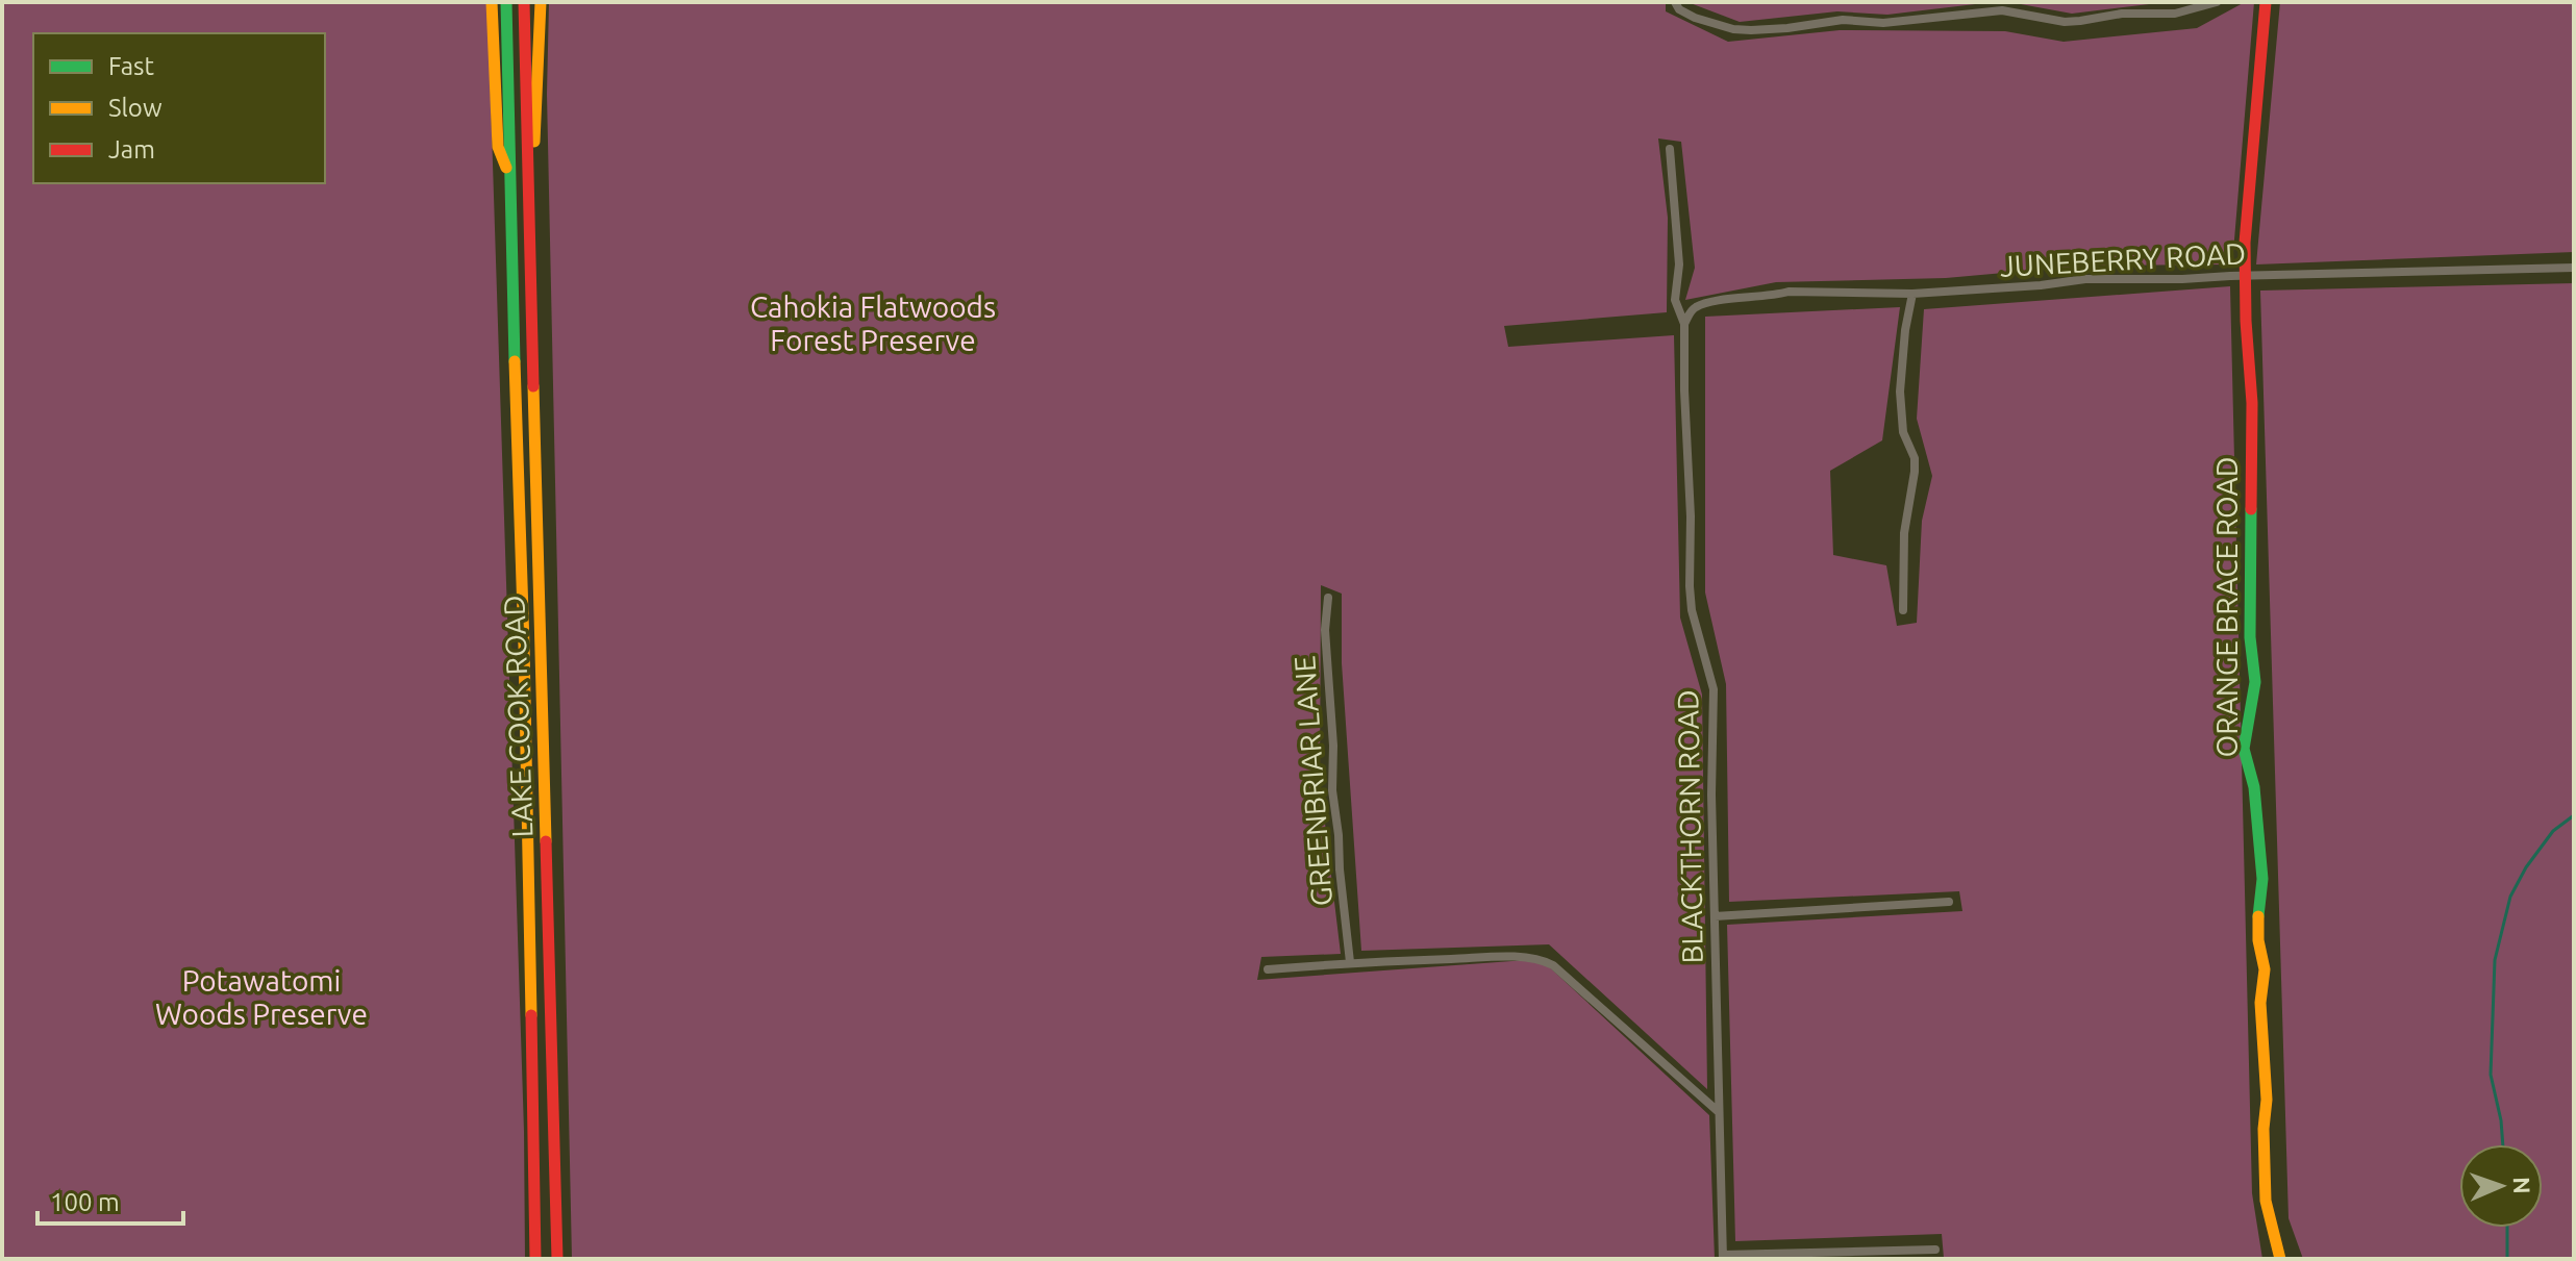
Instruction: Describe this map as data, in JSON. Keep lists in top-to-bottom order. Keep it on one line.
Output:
{"streets":{"main road":["ORANGE BRACE ROAD","LAKE COOK ROAD"],"street":["JUNEBERRY ROAD","GREENBRIAR LANE","BLACKTHORN ROAD"]},"crossings":[["JUNEBERRY ROAD","ORANGE BRACE ROAD"],["JUNEBERRY ROAD","BLACKTHORN ROAD"]],"parks":["Cahokia Flatwoods Forest Preserve","Potawatomi Woods Preserve"],"legend":["Fast","Slow","Jam"],"scale_bar":"100 m","north":"right"}
